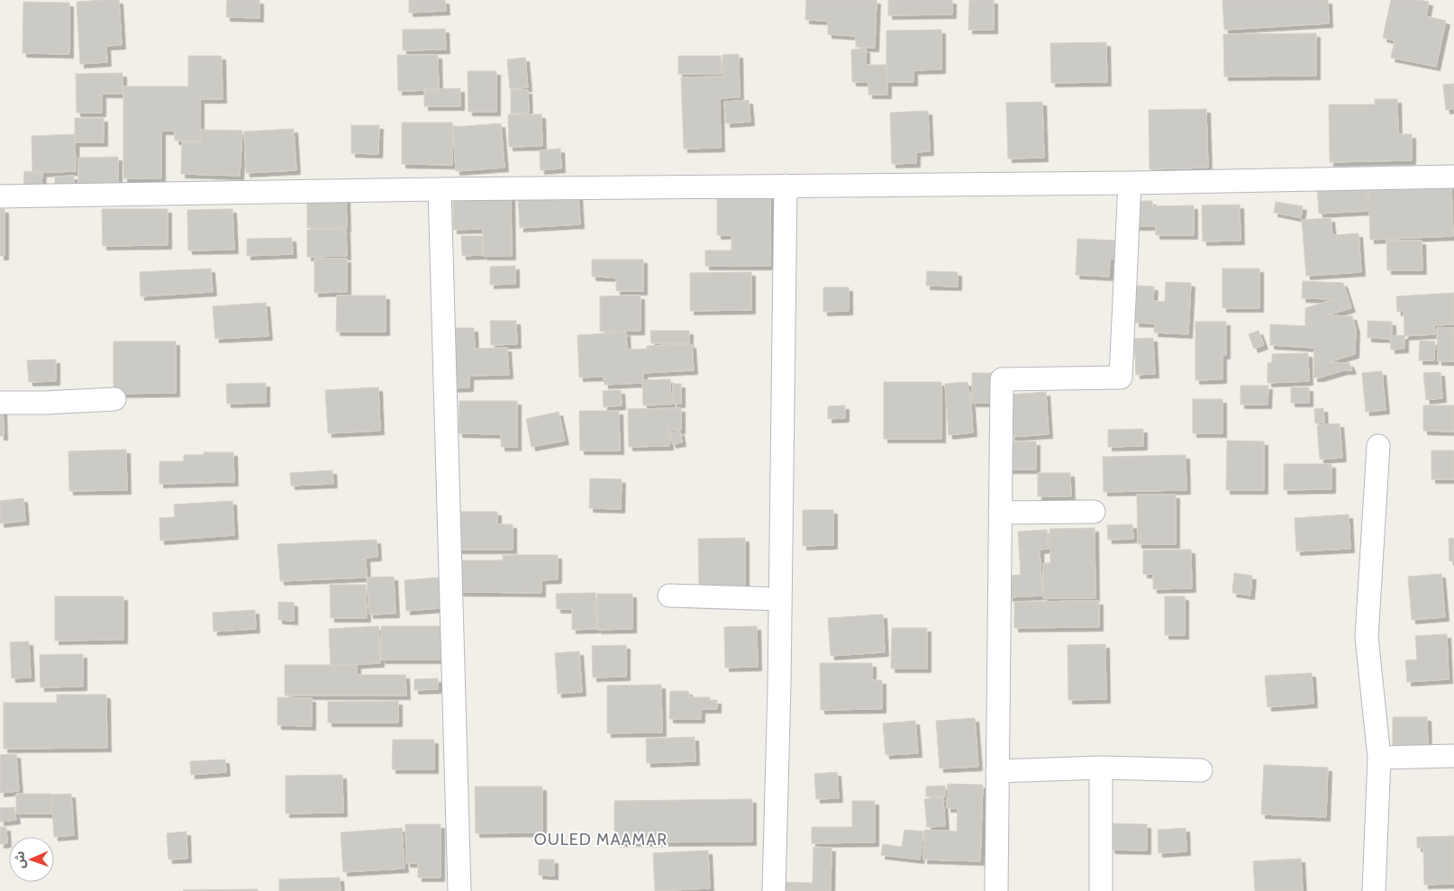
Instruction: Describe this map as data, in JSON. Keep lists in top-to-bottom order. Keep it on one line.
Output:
{"districts":["OULED MAAMAR"],"north":"left"}
